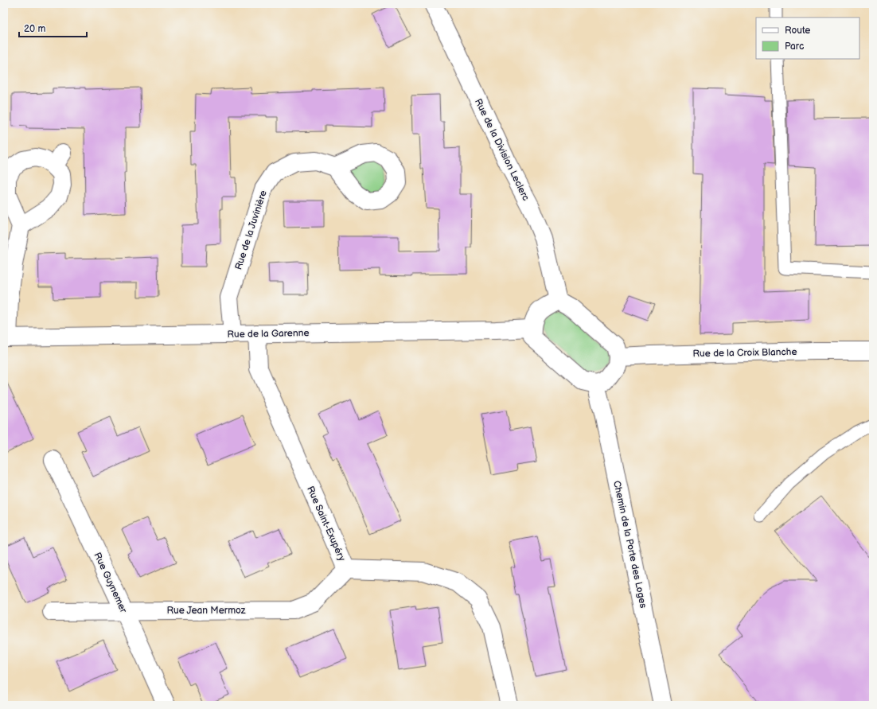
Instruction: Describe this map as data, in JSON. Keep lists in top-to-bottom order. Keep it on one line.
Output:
{"streets":{"street":["Rue de la Division Leclerc","Rue de la Juvinière","Rue de la Garenne","Rue de la Croix Blanche","Rue Saint-Exupéry","Chemin de la Porte des Loges","Rue Guynemer","Rue Jean Mermoz"]},"crossings":[["Rue de la Juvinière","Rue de la Garenne"],["Rue de la Garenne","Rue Saint-Exupéry"],["Rue Saint-Exupéry","Rue Jean Mermoz"],["Rue Guynemer","Rue Jean Mermoz"]],"legend":["Route","Parc"],"scale_bar":"20 m"}
